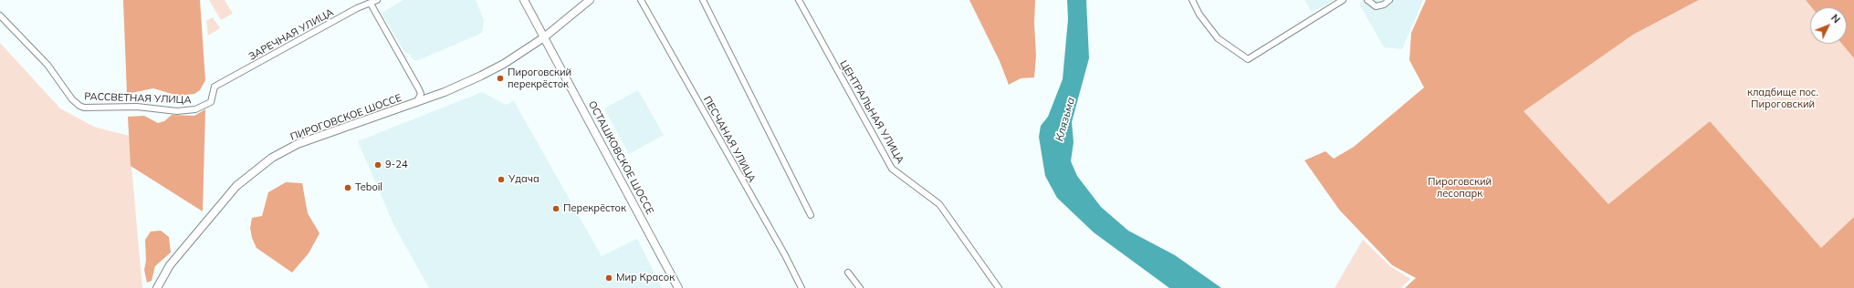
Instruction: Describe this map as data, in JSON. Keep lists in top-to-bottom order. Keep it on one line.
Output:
{"streets":{"main road":["ПИРОГОВСКОЕ ШОССЕ","ОСТАШКОВСКОЕ ШОССЕ"],"street":["ЗАРЕЧНАЯ УЛИЦА","РАССВЕТНАЯ УЛИЦА","ЦЕНТРАЛЬНАЯ УЛИЦА","ПЕСЧАНАЯ УЛИЦА"]},"crossings":[["ЗАРЕЧНАЯ УЛИЦА","РАССВЕТНАЯ УЛИЦА"],["ПИРОГОВСКОЕ ШОССЕ","ОСТАШКОВСКОЕ ШОССЕ"]],"water":["Клязьма"],"parks":["кладбище пос. Пироговский","Пироговский лесопарк"],"places":["Пироговский перекрёсток","9-24","Удача","Teboil","Перекрёсток","Мир Красок"],"north":"top right"}
